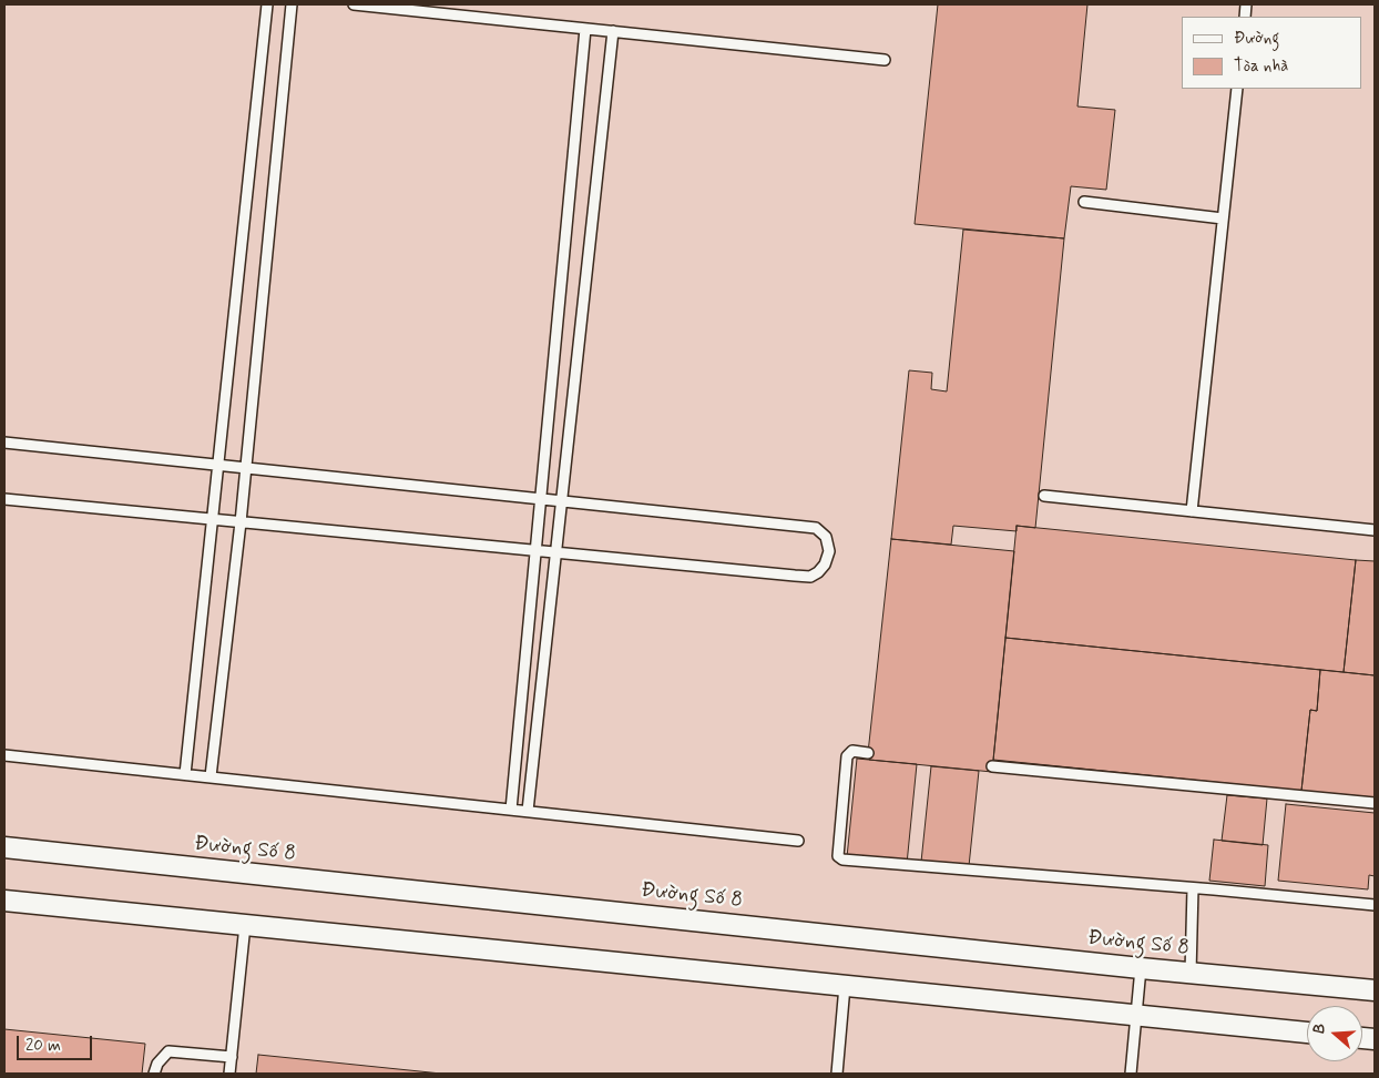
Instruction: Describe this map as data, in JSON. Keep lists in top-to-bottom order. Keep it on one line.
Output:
{"streets":{"street":["Đường Số 8"]},"legend":["Đường","Tòa nhà"],"scale_bar":"20 m","north":"left"}
